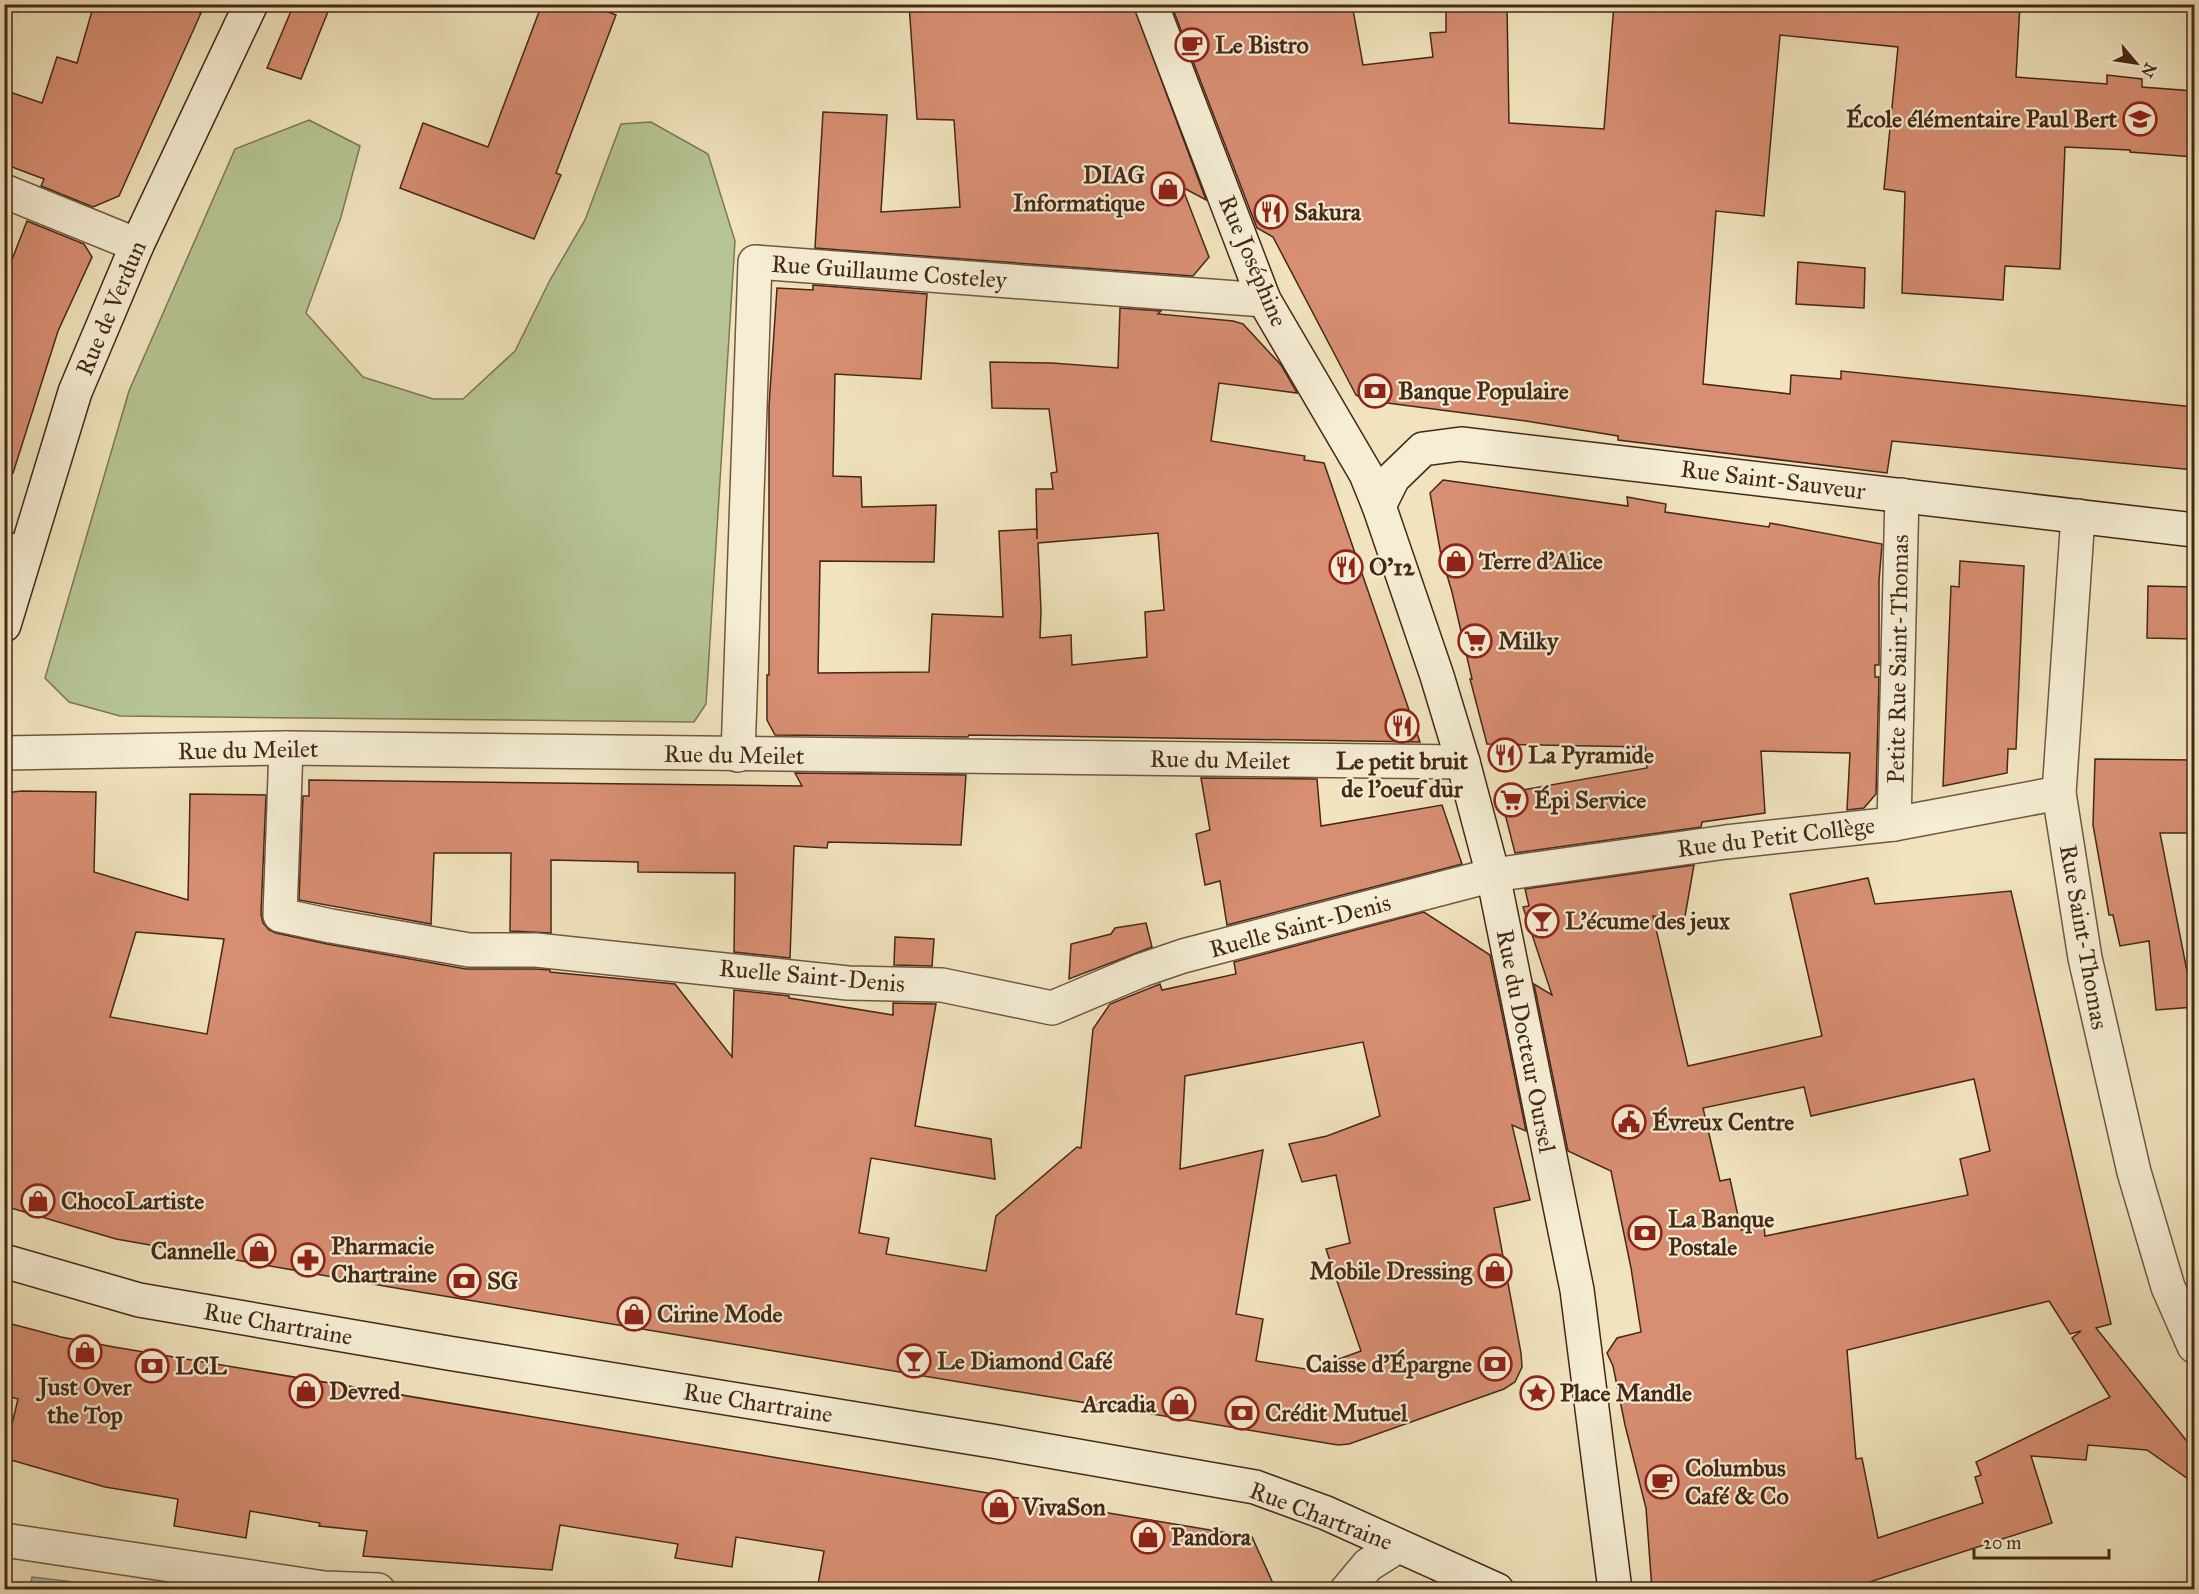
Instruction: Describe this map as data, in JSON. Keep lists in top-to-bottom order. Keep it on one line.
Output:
{"streets":{"street":["Rue Joséphine","Rue Guillaume Costeley","Rue de Verdun","Rue Saint-Sauveur","Petite Rue Saint-Thomas","Rue du Meilet","Rue du Petit Collège","Ruelle Saint-Denis","Rue Saint-Thomas","Rue du Docteur Oursel","Rue Chartraine"]},"crossings":[["Rue Joséphine","Rue Guillaume Costeley"],["Rue Joséphine","Rue Saint-Sauveur"],["Rue Joséphine","Rue du Docteur Oursel"],["Rue Guillaume Costeley","Rue du Meilet"],["Rue Saint-Sauveur","Petite Rue Saint-Thomas"],["Rue Saint-Sauveur","Rue Saint-Thomas"],["Rue Saint-Sauveur","Rue du Docteur Oursel"],["Petite Rue Saint-Thomas","Rue du Petit Collège"],["Rue du Meilet","Ruelle Saint-Denis"],["Rue du Meilet","Rue du Docteur Oursel"],["Rue du Petit Collège","Ruelle Saint-Denis"],["Rue du Petit Collège","Rue Saint-Thomas"],["Rue du Petit Collège","Rue du Docteur Oursel"],["Ruelle Saint-Denis","Rue du Docteur Oursel"]],"places":{"cafe":["Le Bistro","Columbus Café & Co"],"school or university":["École élémentaire Paul Bert"],"shop":["DIAG Informatique","Terre d'Alice","ChocoLartiste","Cannelle","Mobile Dressing","Cirine Mode","Just Over the Top","Devred","Arcadia","VivaSon","Pandora"],"restaurant":["Sakura","O'12","Le petit bruit de l'oeuf dur","La Pyramide"],"bank":["Banque Populaire","La Banque Postale","SG","Caisse d'Épargne","LCL","Crédit Mutuel"],"supermarket":["Milky","Épi Service"],"bar":["L'écume des jeux","Le Diamond Café"],"public building":["Évreux Centre"],"pharmacy":["Pharmacie Chartraine"],"place":["Place Mandle"]},"scale_bar":"20 m","north":"bottom right"}
